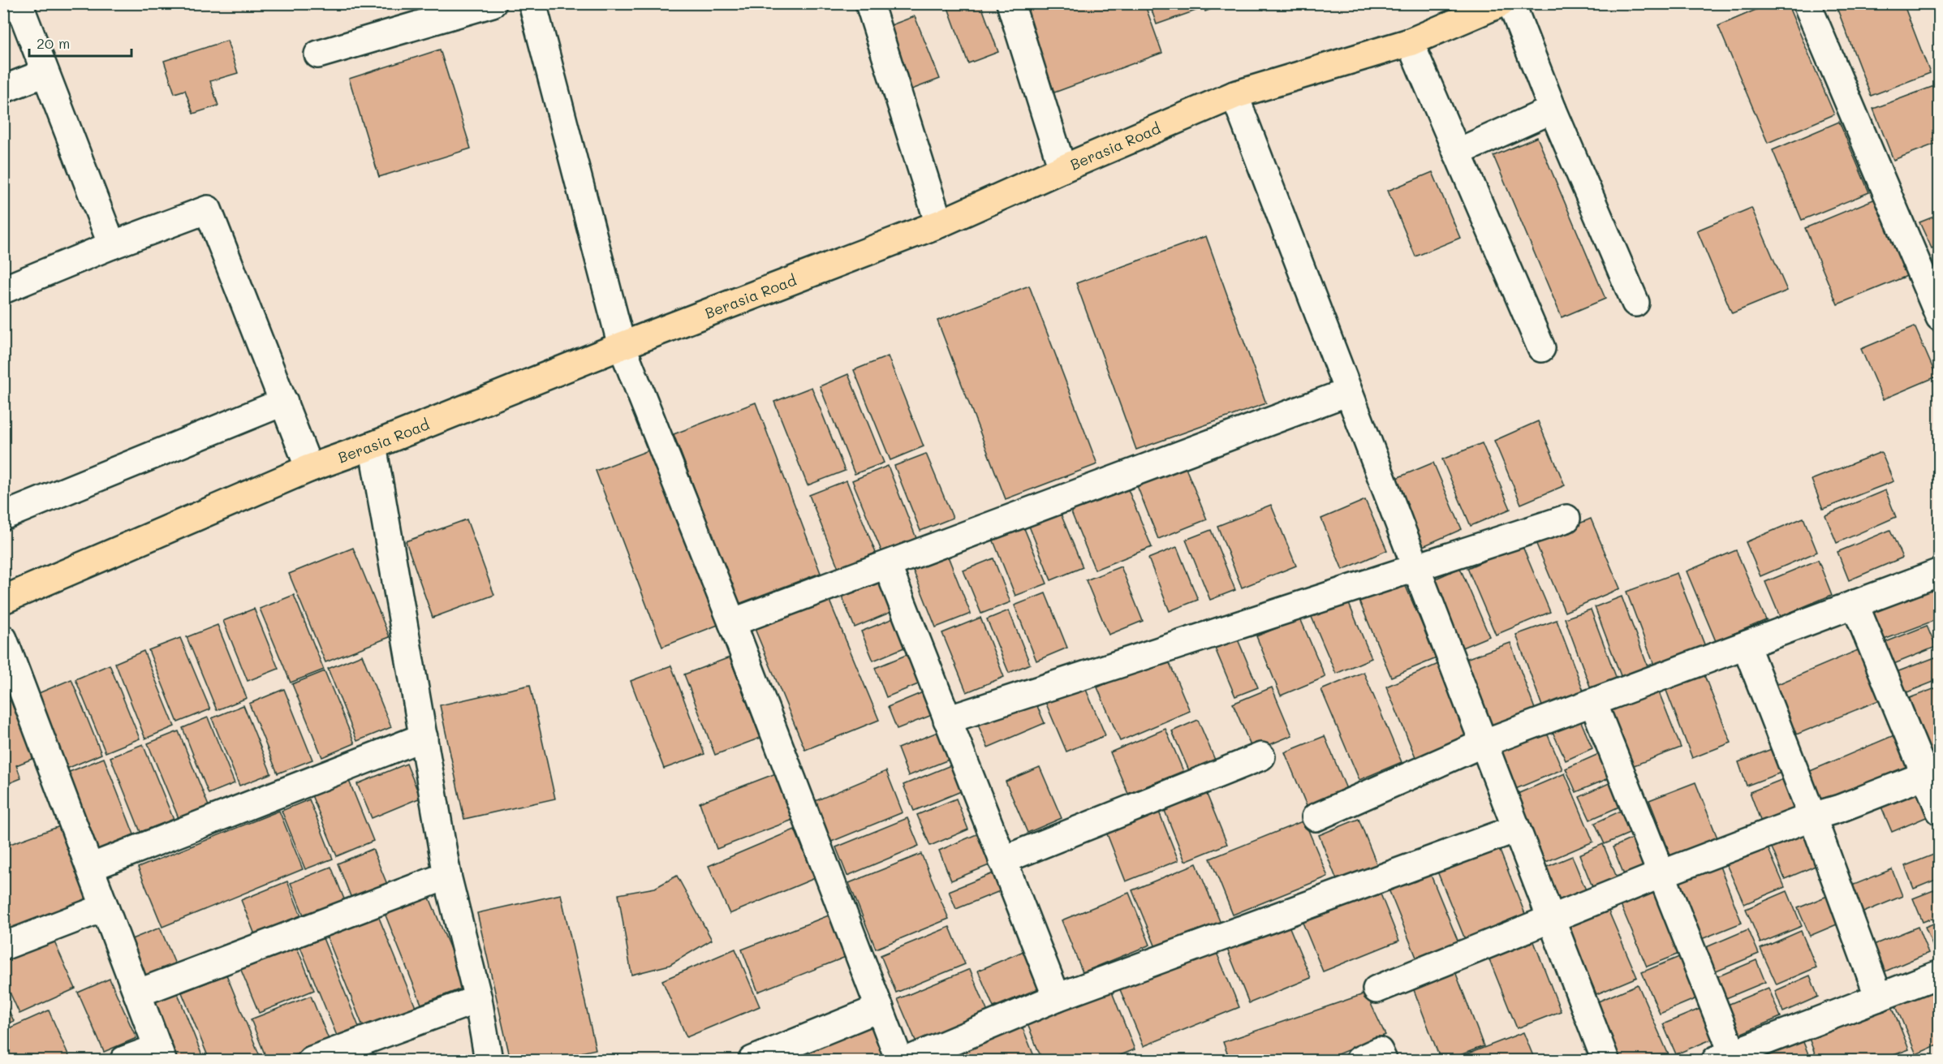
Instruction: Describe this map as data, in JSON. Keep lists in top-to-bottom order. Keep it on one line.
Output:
{"streets":{"main road":["Berasia Road"]},"scale_bar":"20 m"}
